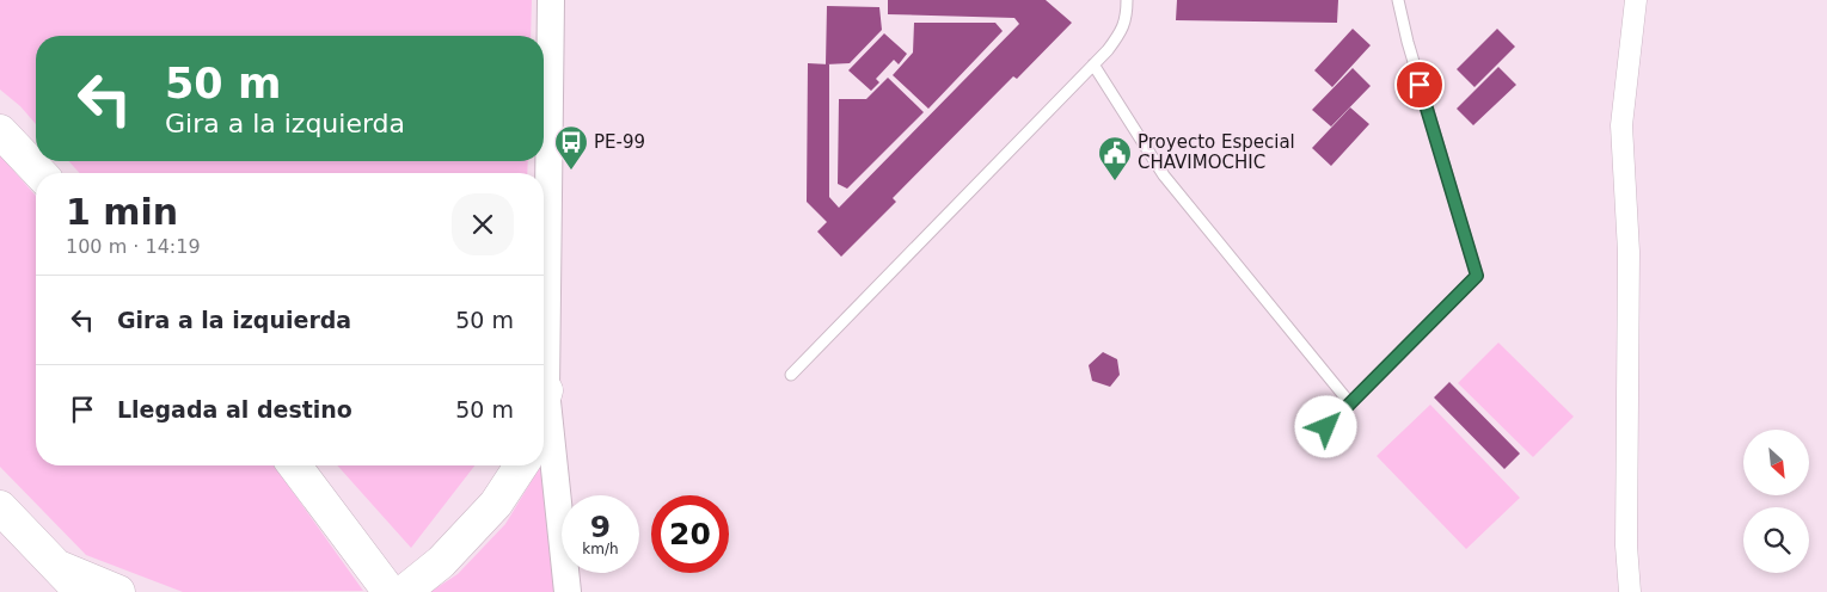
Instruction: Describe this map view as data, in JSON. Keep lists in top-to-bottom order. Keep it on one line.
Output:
{"places":{"bus stop":["PE-99"],"public building":["Proyecto Especial CHAVIMOCHIC"]},"north":"bottom right","page":{"turn":["50 m","Gira a la izquierda"],"heading":["1 min","100 m · 14:19"],"list":[{"name":"Gira a la izquierda","value":"50 m"},{"name":"Llegada al destino","value":"50 m"}],"speed":"9 km/h","limit":"20"}}
